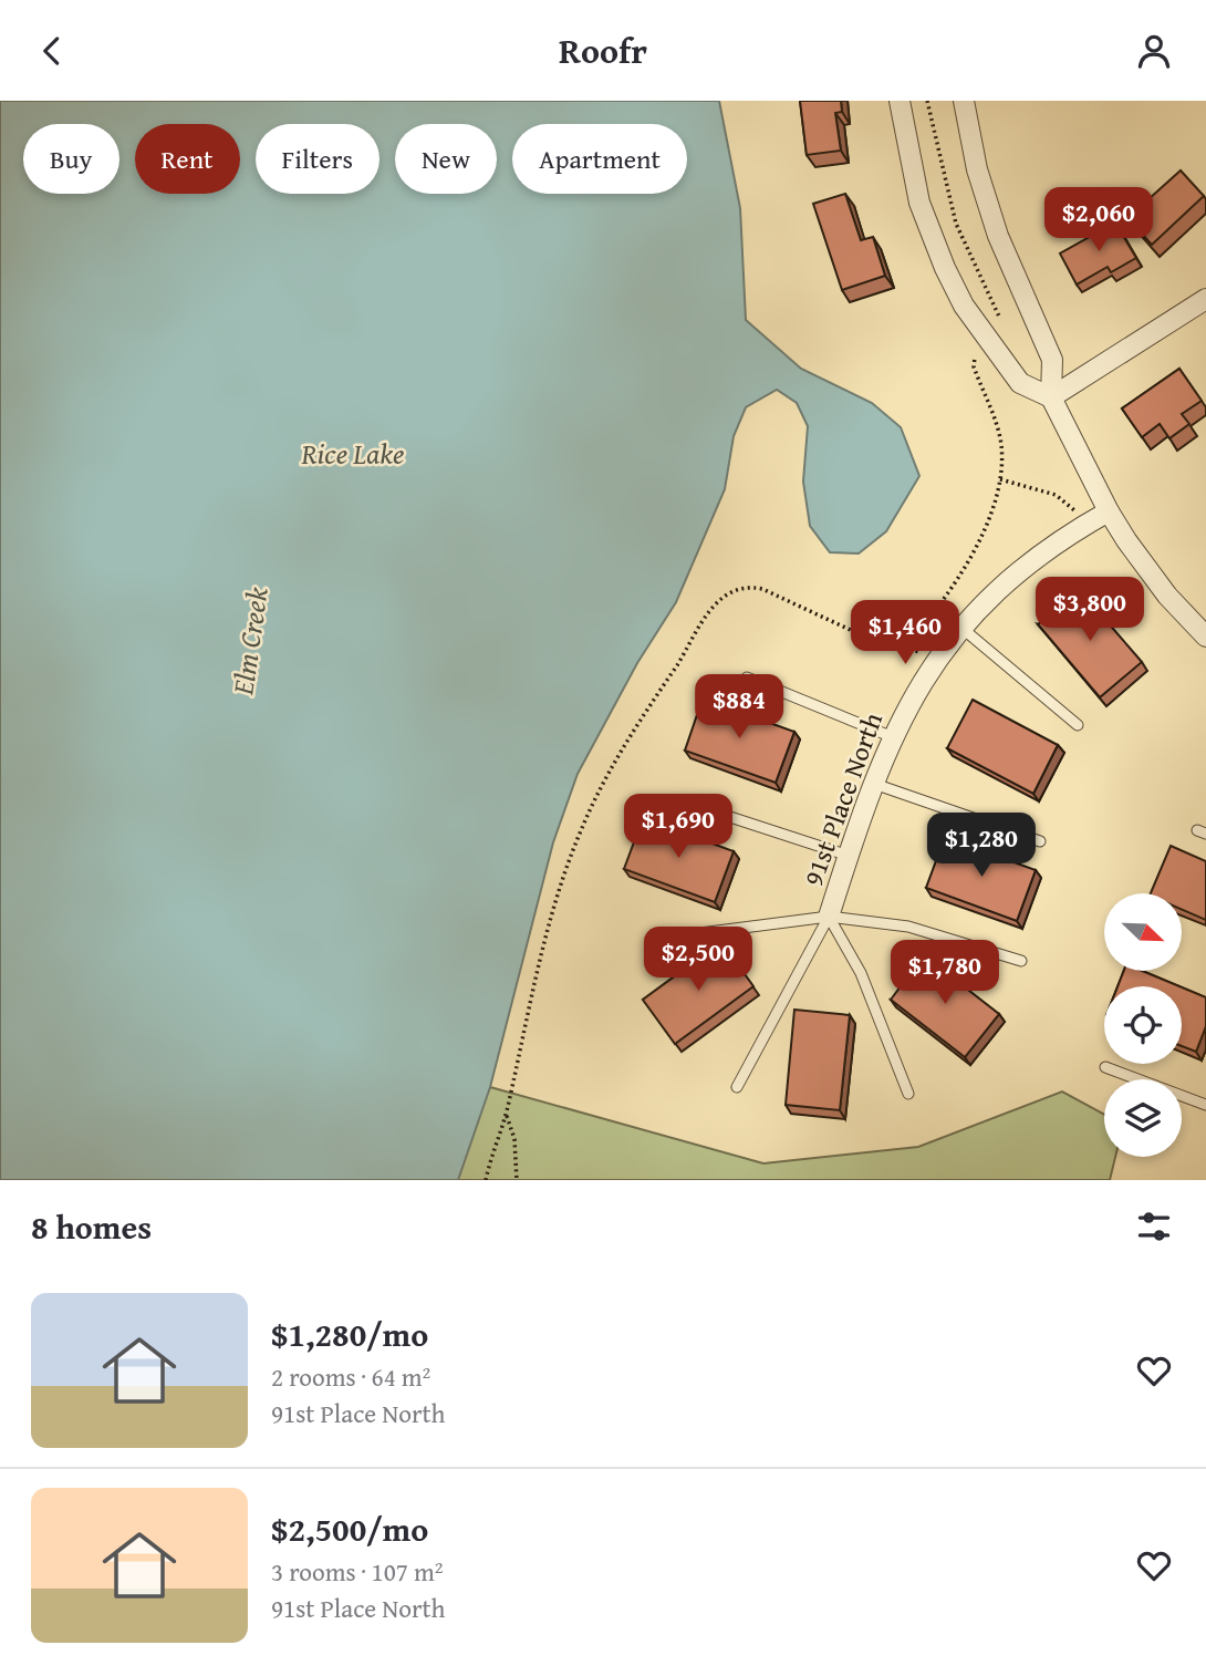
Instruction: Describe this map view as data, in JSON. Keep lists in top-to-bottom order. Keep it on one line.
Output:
{"streets":{"street":["91st Place North"]},"water":["Rice Lake","Elm Creek"],"north":"bottom right","page":{"header":"Roofr","chip":["Buy","Rent","Filters","New","Apartment"],"price":["$2,060","$3,800","$1,460","$884","$1,690","$1,280","$2,500","$1,780"],"heading":"8 homes","list":[{"name":"$1,280/mo","note":"2 rooms · 64 m² · 91st Place North"},{"name":"$2,500/mo","note":"3 rooms · 107 m² · 91st Place North"}]}}
